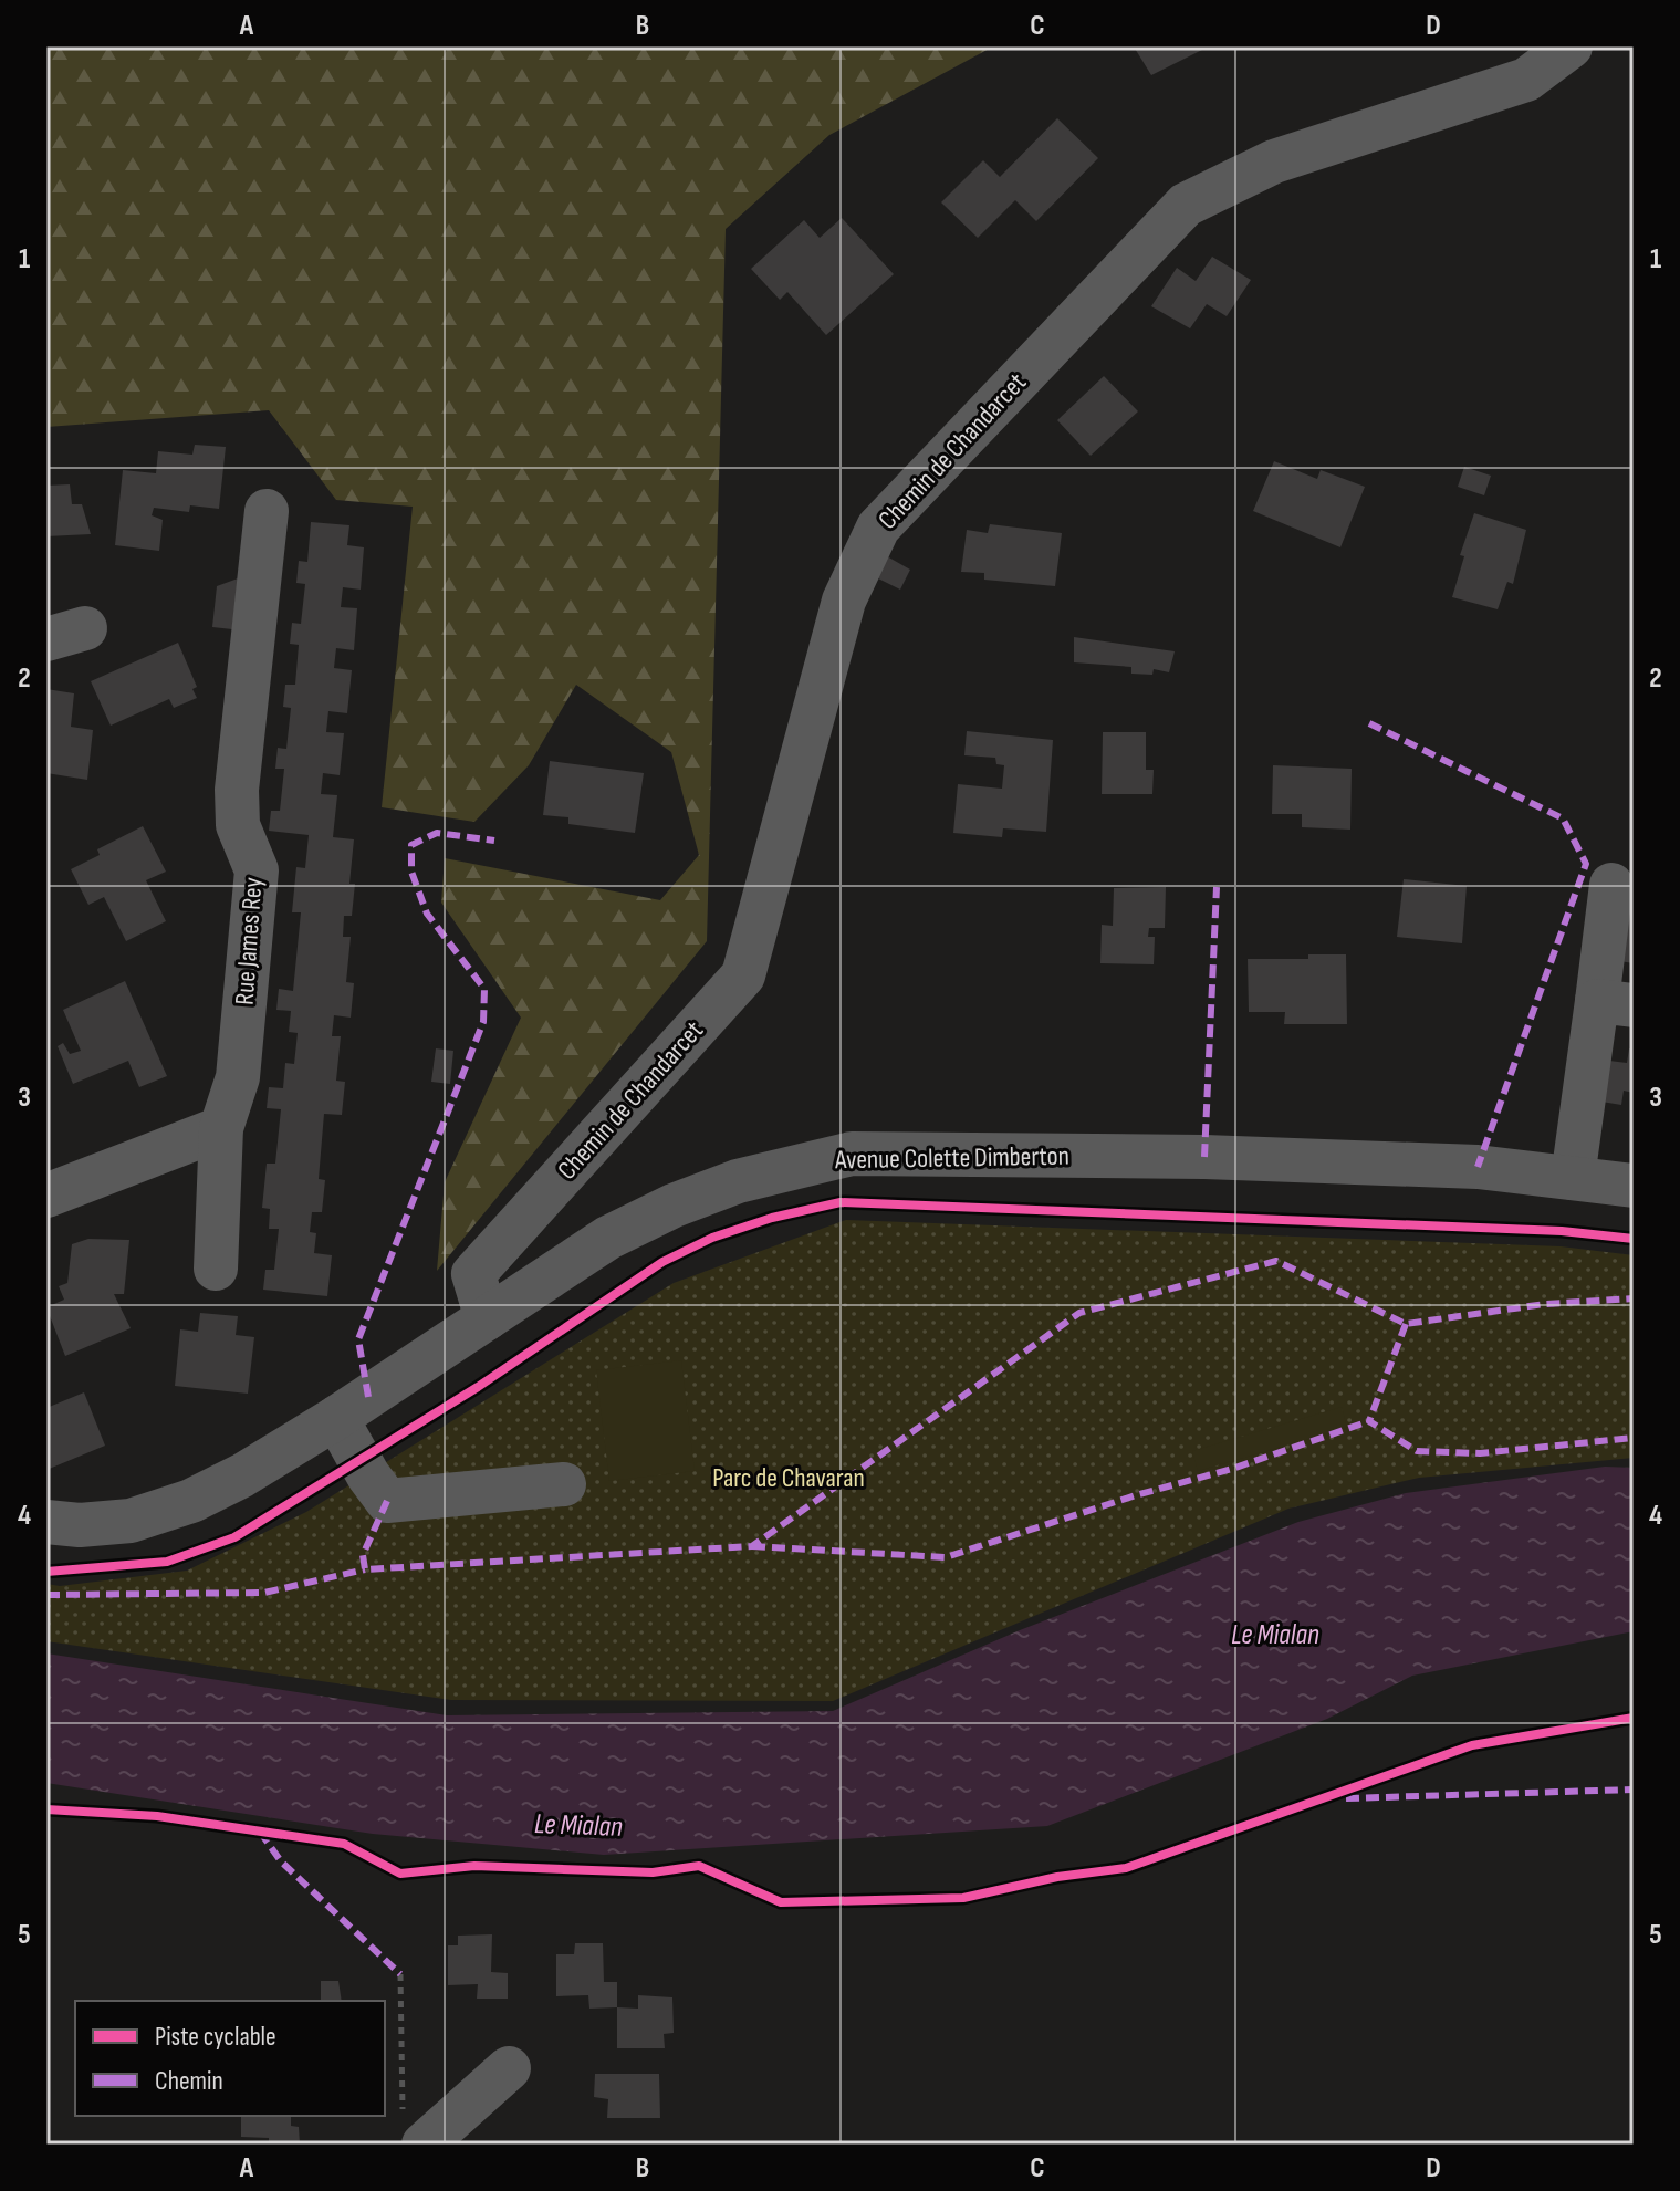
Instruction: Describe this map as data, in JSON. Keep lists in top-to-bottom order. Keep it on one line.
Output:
{"streets":{"street":["Chemin de Chandarcet","Rue James Rey","Avenue Colette Dimberton"]},"crossings":[["Chemin de Chandarcet","Avenue Colette Dimberton"]],"water":["Le Mialan"],"parks":["Parc de Chavaran"],"legend":["Piste cyclable","Chemin"],"grid":{"columns":["A","B","C","D"],"rows":["1","2","3","4","5"]}}
